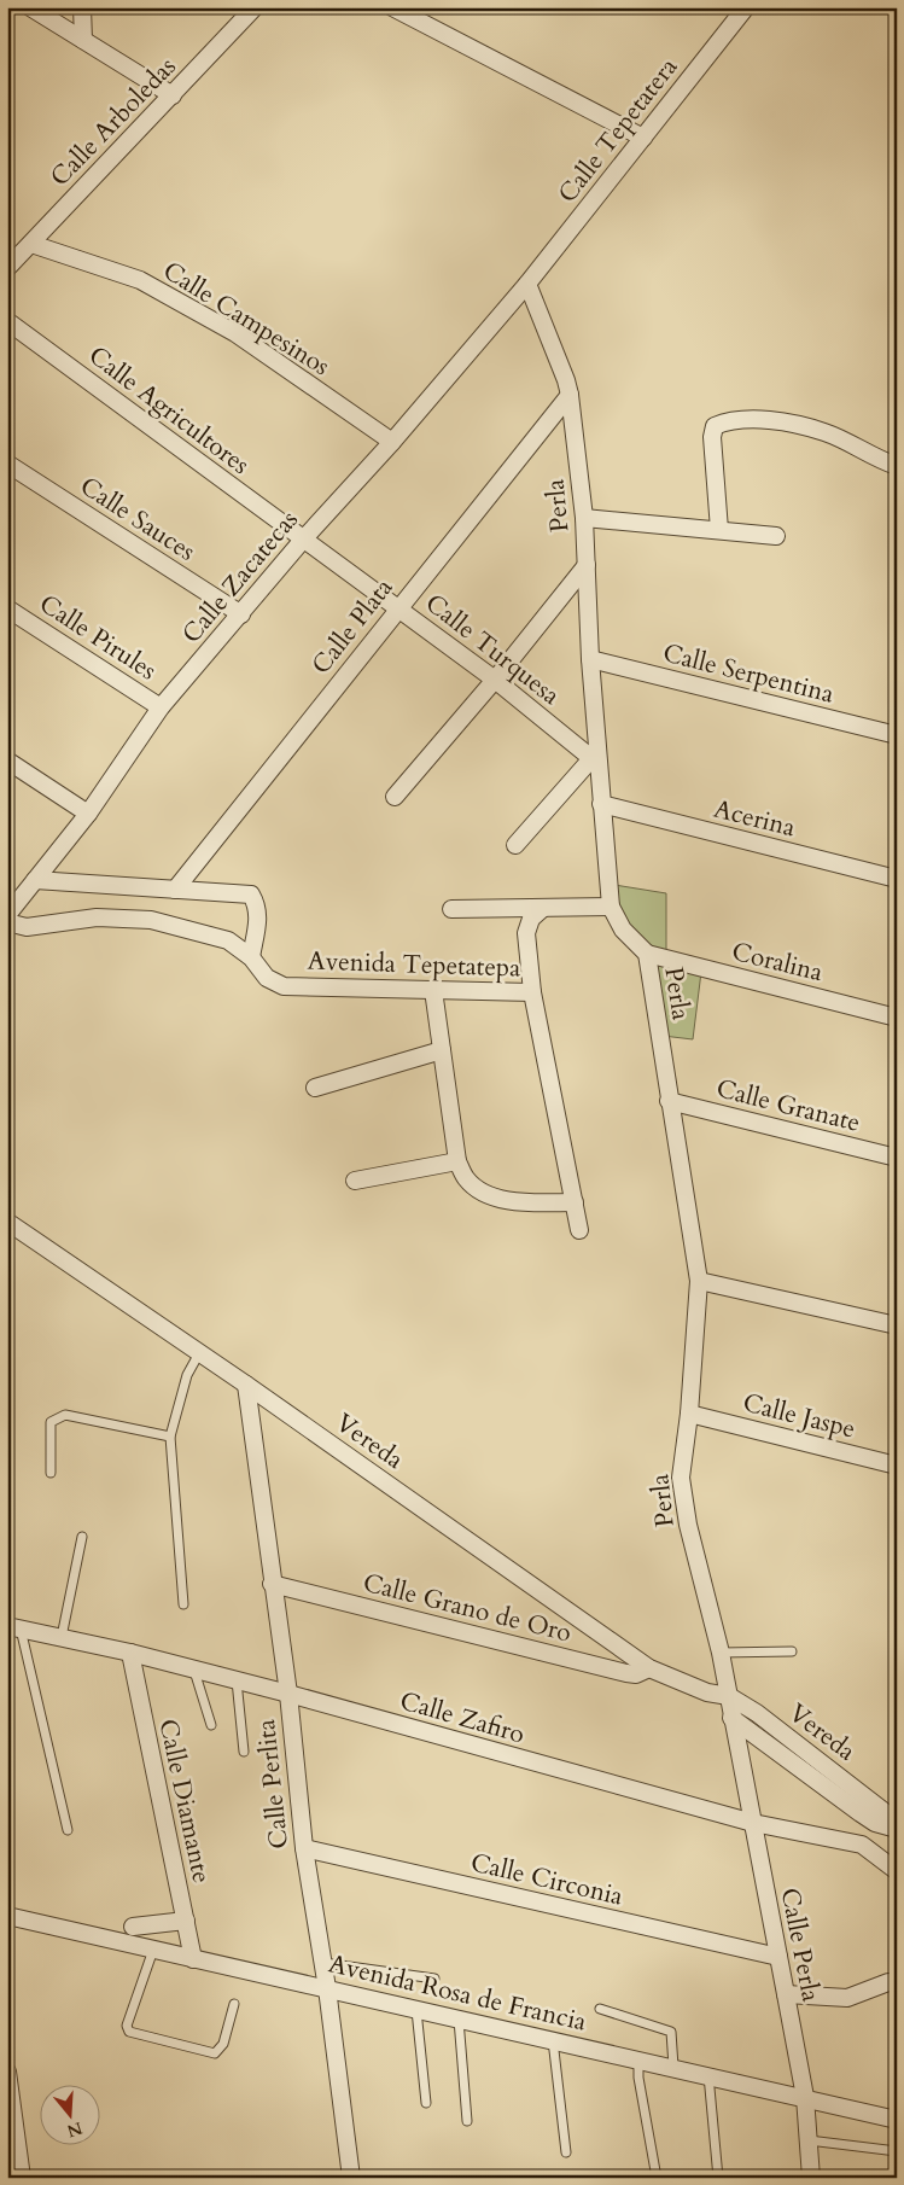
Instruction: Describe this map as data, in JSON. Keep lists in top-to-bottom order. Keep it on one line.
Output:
{"streets":{"street":["Calle Arboledas","Calle Tepetatera","Calle Campesinos","Calle Agricultores","Perla","Calle Sauces","Calle Zacatecas","Calle Plata","Calle Pirules","Calle Turquesa","Calle Serpentina","Acerina","Coralina","Avenida Tepetatepa","Calle Granate","Calle Jaspe","Vereda","Calle Grano de Oro","Calle Zafiro","Calle Perlita","Calle Diamante","Calle Circonia","Calle Perla","Avenida Rosa de Francia"]},"crossings":[["Calle Arboledas","Calle Campesinos"],["Calle Tepetatera","Perla"],["Calle Tepetatera","Calle Zacatecas"],["Calle Campesinos","Calle Zacatecas"],["Calle Agricultores","Calle Zacatecas"],["Calle Agricultores","Calle Turquesa"],["Perla","Calle Zacatecas"],["Perla","Calle Plata"],["Perla","Calle Turquesa"],["Perla","Calle Serpentina"],["Perla","Acerina"],["Perla","Coralina"],["Perla","Calle Granate"],["Perla","Calle Jaspe"],["Perla","Vereda"],["Perla","Calle Perla"],["Calle Sauces","Calle Zacatecas"],["Calle Zacatecas","Calle Pirules"],["Calle Zacatecas","Calle Turquesa"],["Calle Plata","Calle Turquesa"],["Vereda","Calle Grano de Oro"],["Vereda","Calle Perlita"],["Vereda","Calle Perla"],["Calle Grano de Oro","Calle Perlita"],["Calle Zafiro","Calle Perlita"],["Calle Zafiro","Calle Diamante"],["Calle Zafiro","Calle Perla"],["Calle Perlita","Calle Circonia"],["Calle Perlita","Avenida Rosa de Francia"],["Calle Diamante","Avenida Rosa de Francia"],["Calle Circonia","Calle Perla"],["Calle Perla","Avenida Rosa de Francia"]],"north":"bottom"}
